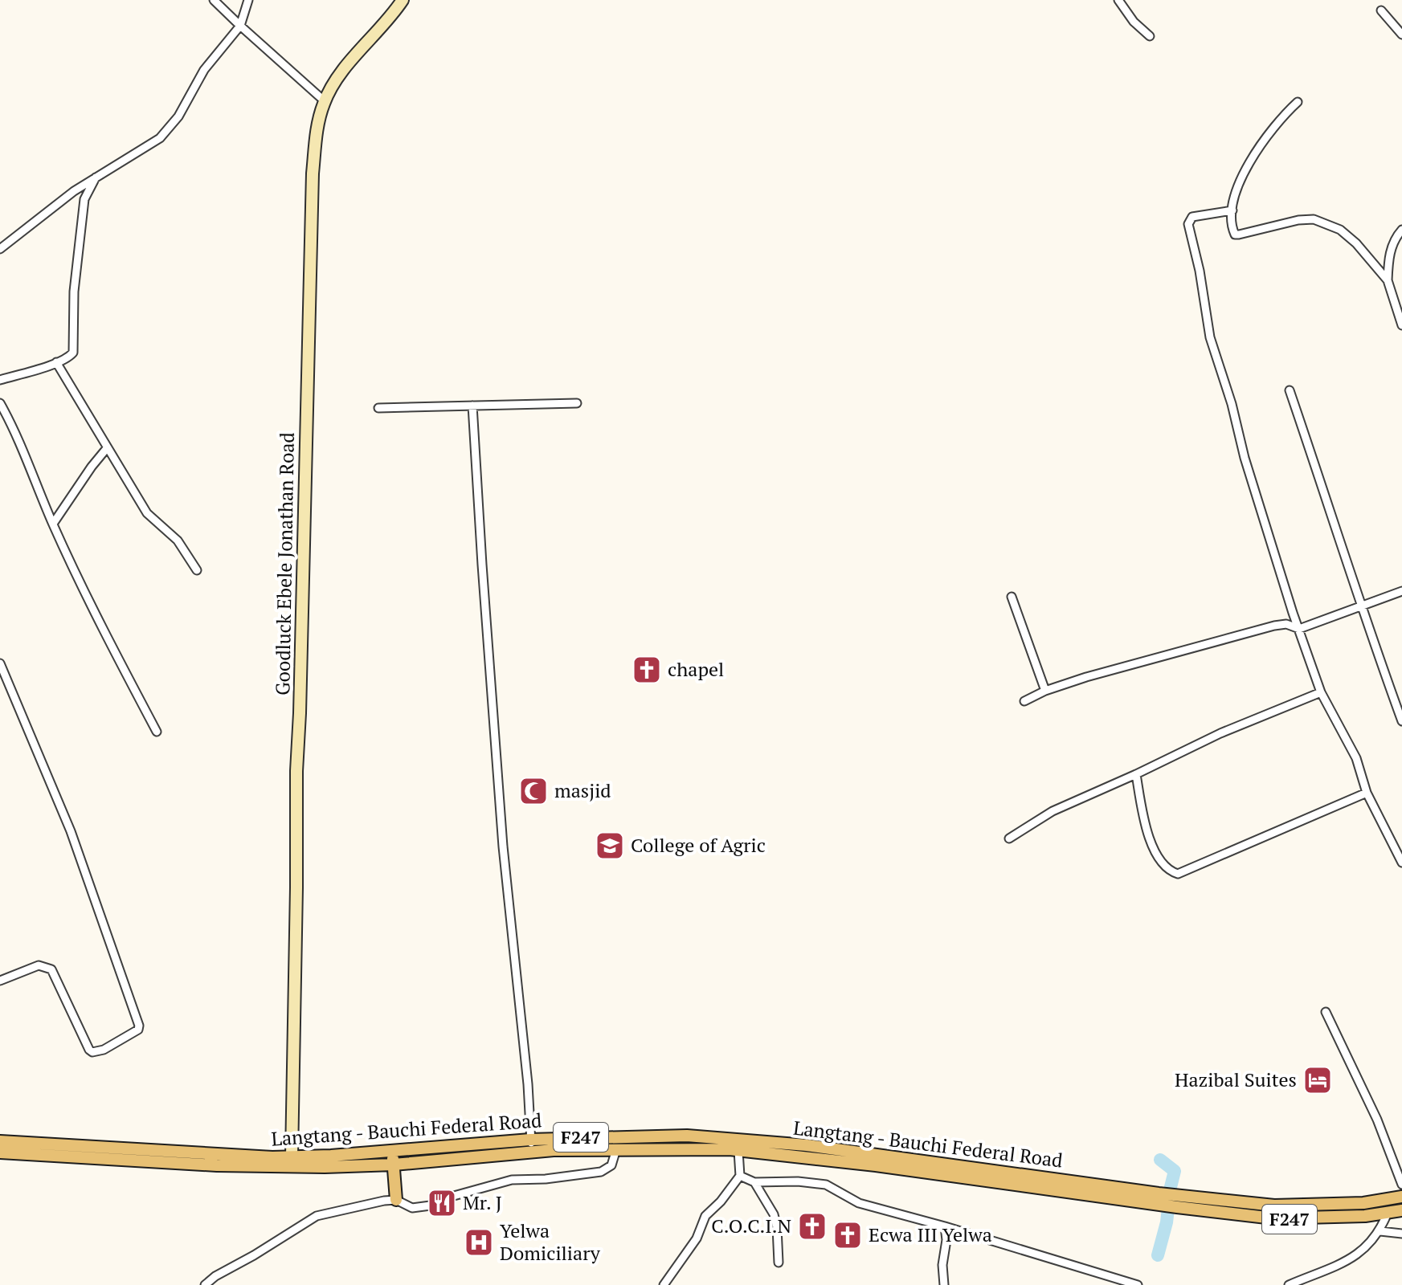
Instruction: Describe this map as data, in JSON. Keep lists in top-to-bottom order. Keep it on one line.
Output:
{"streets":{"main road":["Goodluck Ebele Jonathan Road","Langtang - Bauchi Federal Road","F247"]},"crossings":[["Goodluck Ebele Jonathan Road","Langtang - Bauchi Federal Road"],["Langtang - Bauchi Federal Road","F247"]],"places":{"church":["chapel","C.O.C.I.N","Ecwa III Yelwa"],"mosque":["masjid"],"school or university":["College of Agric"],"hotel":["Hazibal Suites"],"restaurant":["Mr. J"],"hospital":["Yelwa Domiciliary"]}}
